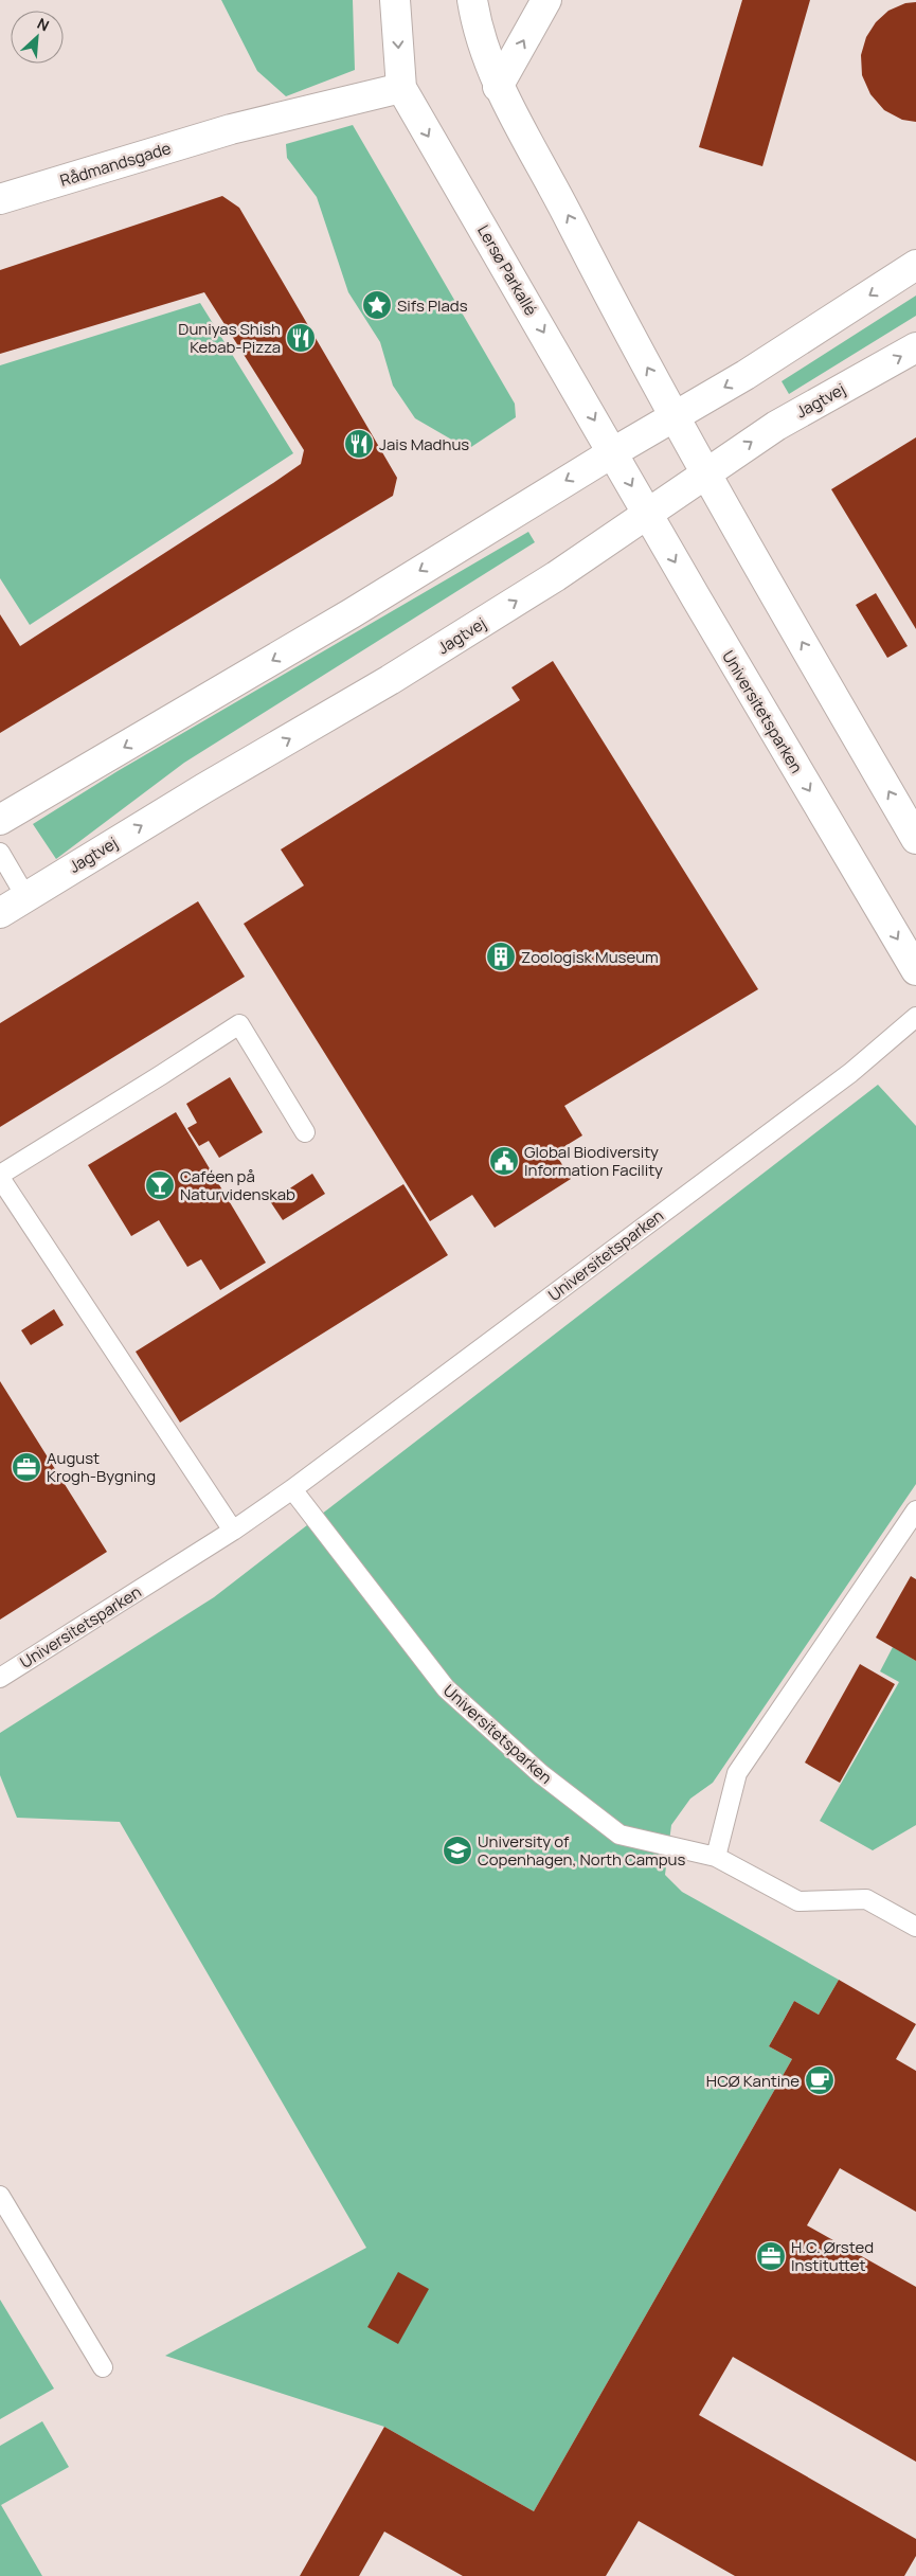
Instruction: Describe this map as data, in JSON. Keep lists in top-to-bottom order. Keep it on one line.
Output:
{"streets":{"street":["Rådmandsgade","Lersø Parkallé","Jagtvej","Universitetsparken"]},"crossings":[["Rådmandsgade","Lersø Parkallé"],["Lersø Parkallé","Universitetsparken"],["Jagtvej","Universitetsparken"]],"places":{"place":["Sifs Plads"],"restaurant":["Duniyas Shish Kebab-Pizza","Jais Madhus"],"building":["Zoologisk Museum"],"public building":["Global Biodiversity Information Facility"],"bar":["Caféen på Naturvidenskab"],"office":["August Krogh-Bygning","H.C. Ørsted Instituttet"],"school or university":["University of Copenhagen, North Campus"],"cafe":["HCØ Kantine"]},"north":"top right"}
